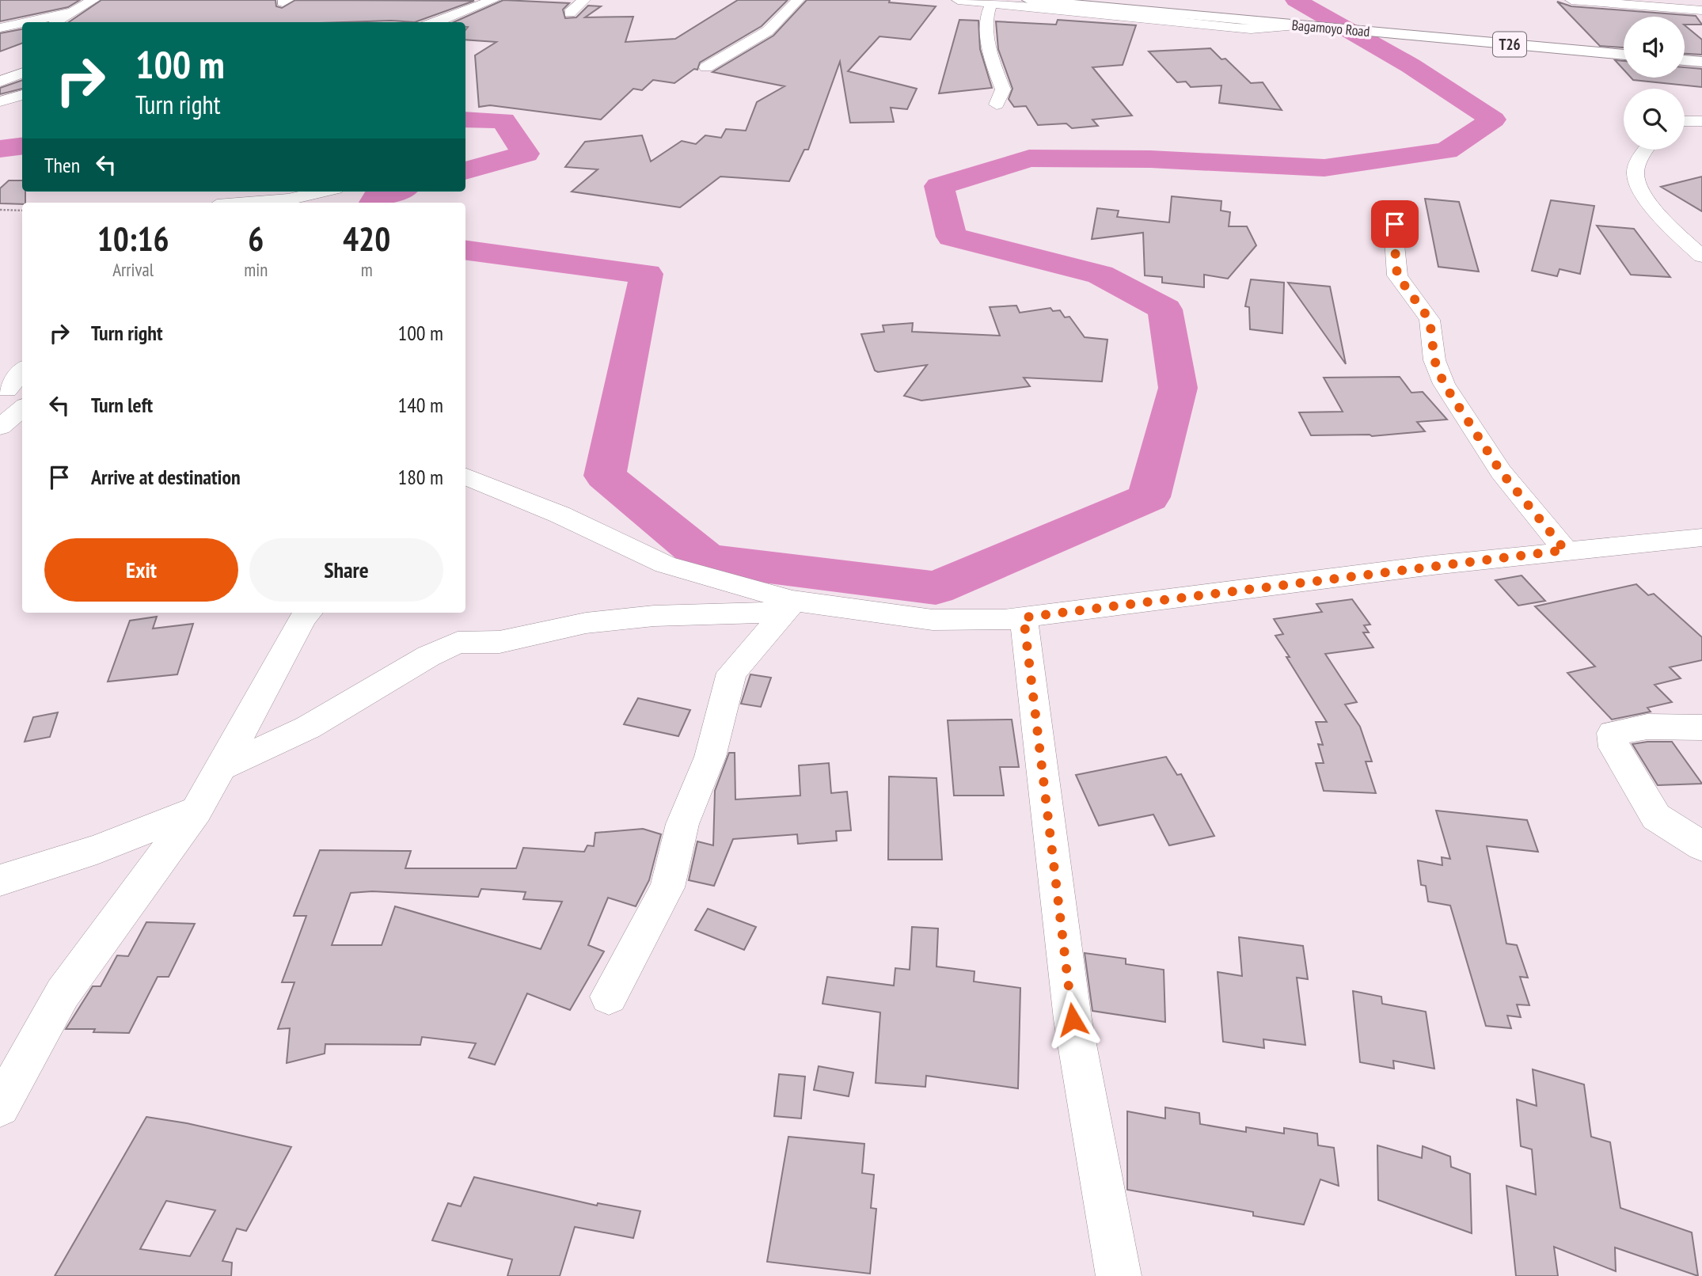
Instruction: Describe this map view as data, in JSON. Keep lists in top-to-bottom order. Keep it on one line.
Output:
{"streets":{"highway":["Bagamoyo Road","T26"]},"page":{"turn":["100 m","Turn right"],"then":"Then","eta":["10:16","Arrival","6","min","420","m"],"list":[{"name":"Turn right","value":"100 m"},{"name":"Turn left","value":"140 m"},{"name":"Arrive at destination","value":"180 m"}],"buttons":["Exit","Share"]}}
